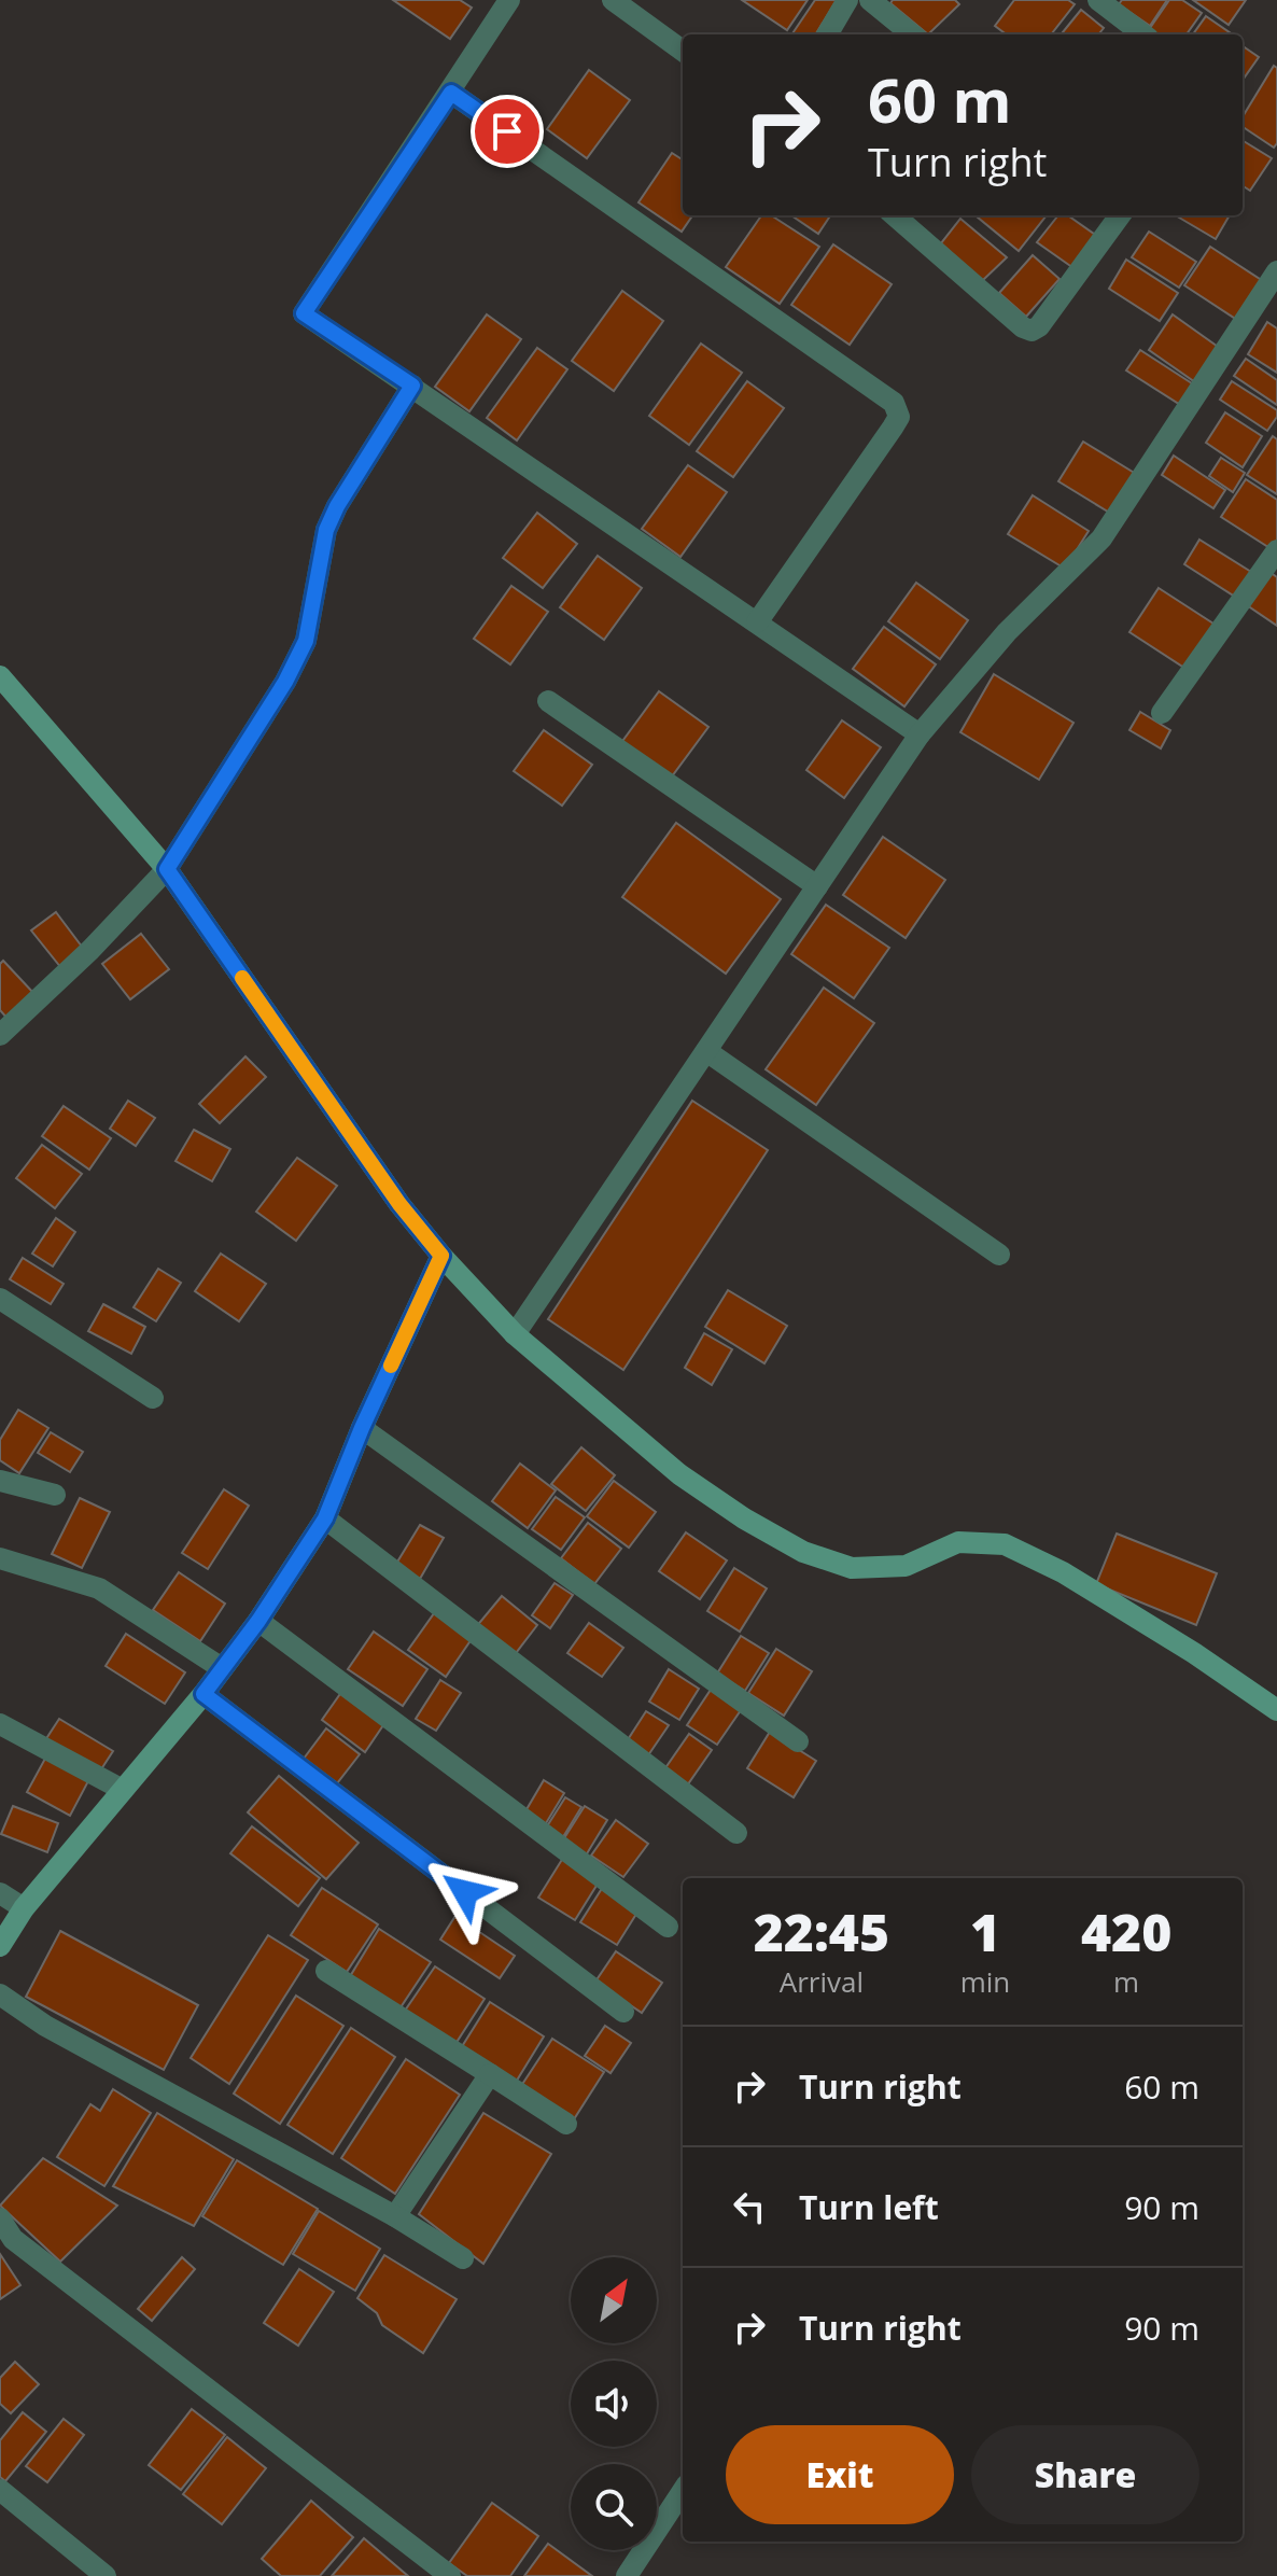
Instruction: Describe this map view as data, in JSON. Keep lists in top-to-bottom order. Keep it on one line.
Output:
{"north":"top right","page":{"turn":["60 m","Turn right"],"eta":["22:45","Arrival","1","min","420","m"],"list":[{"name":"Turn right","value":"60 m"},{"name":"Turn left","value":"90 m"},{"name":"Turn right","value":"90 m"}],"buttons":["Exit","Share"]}}
